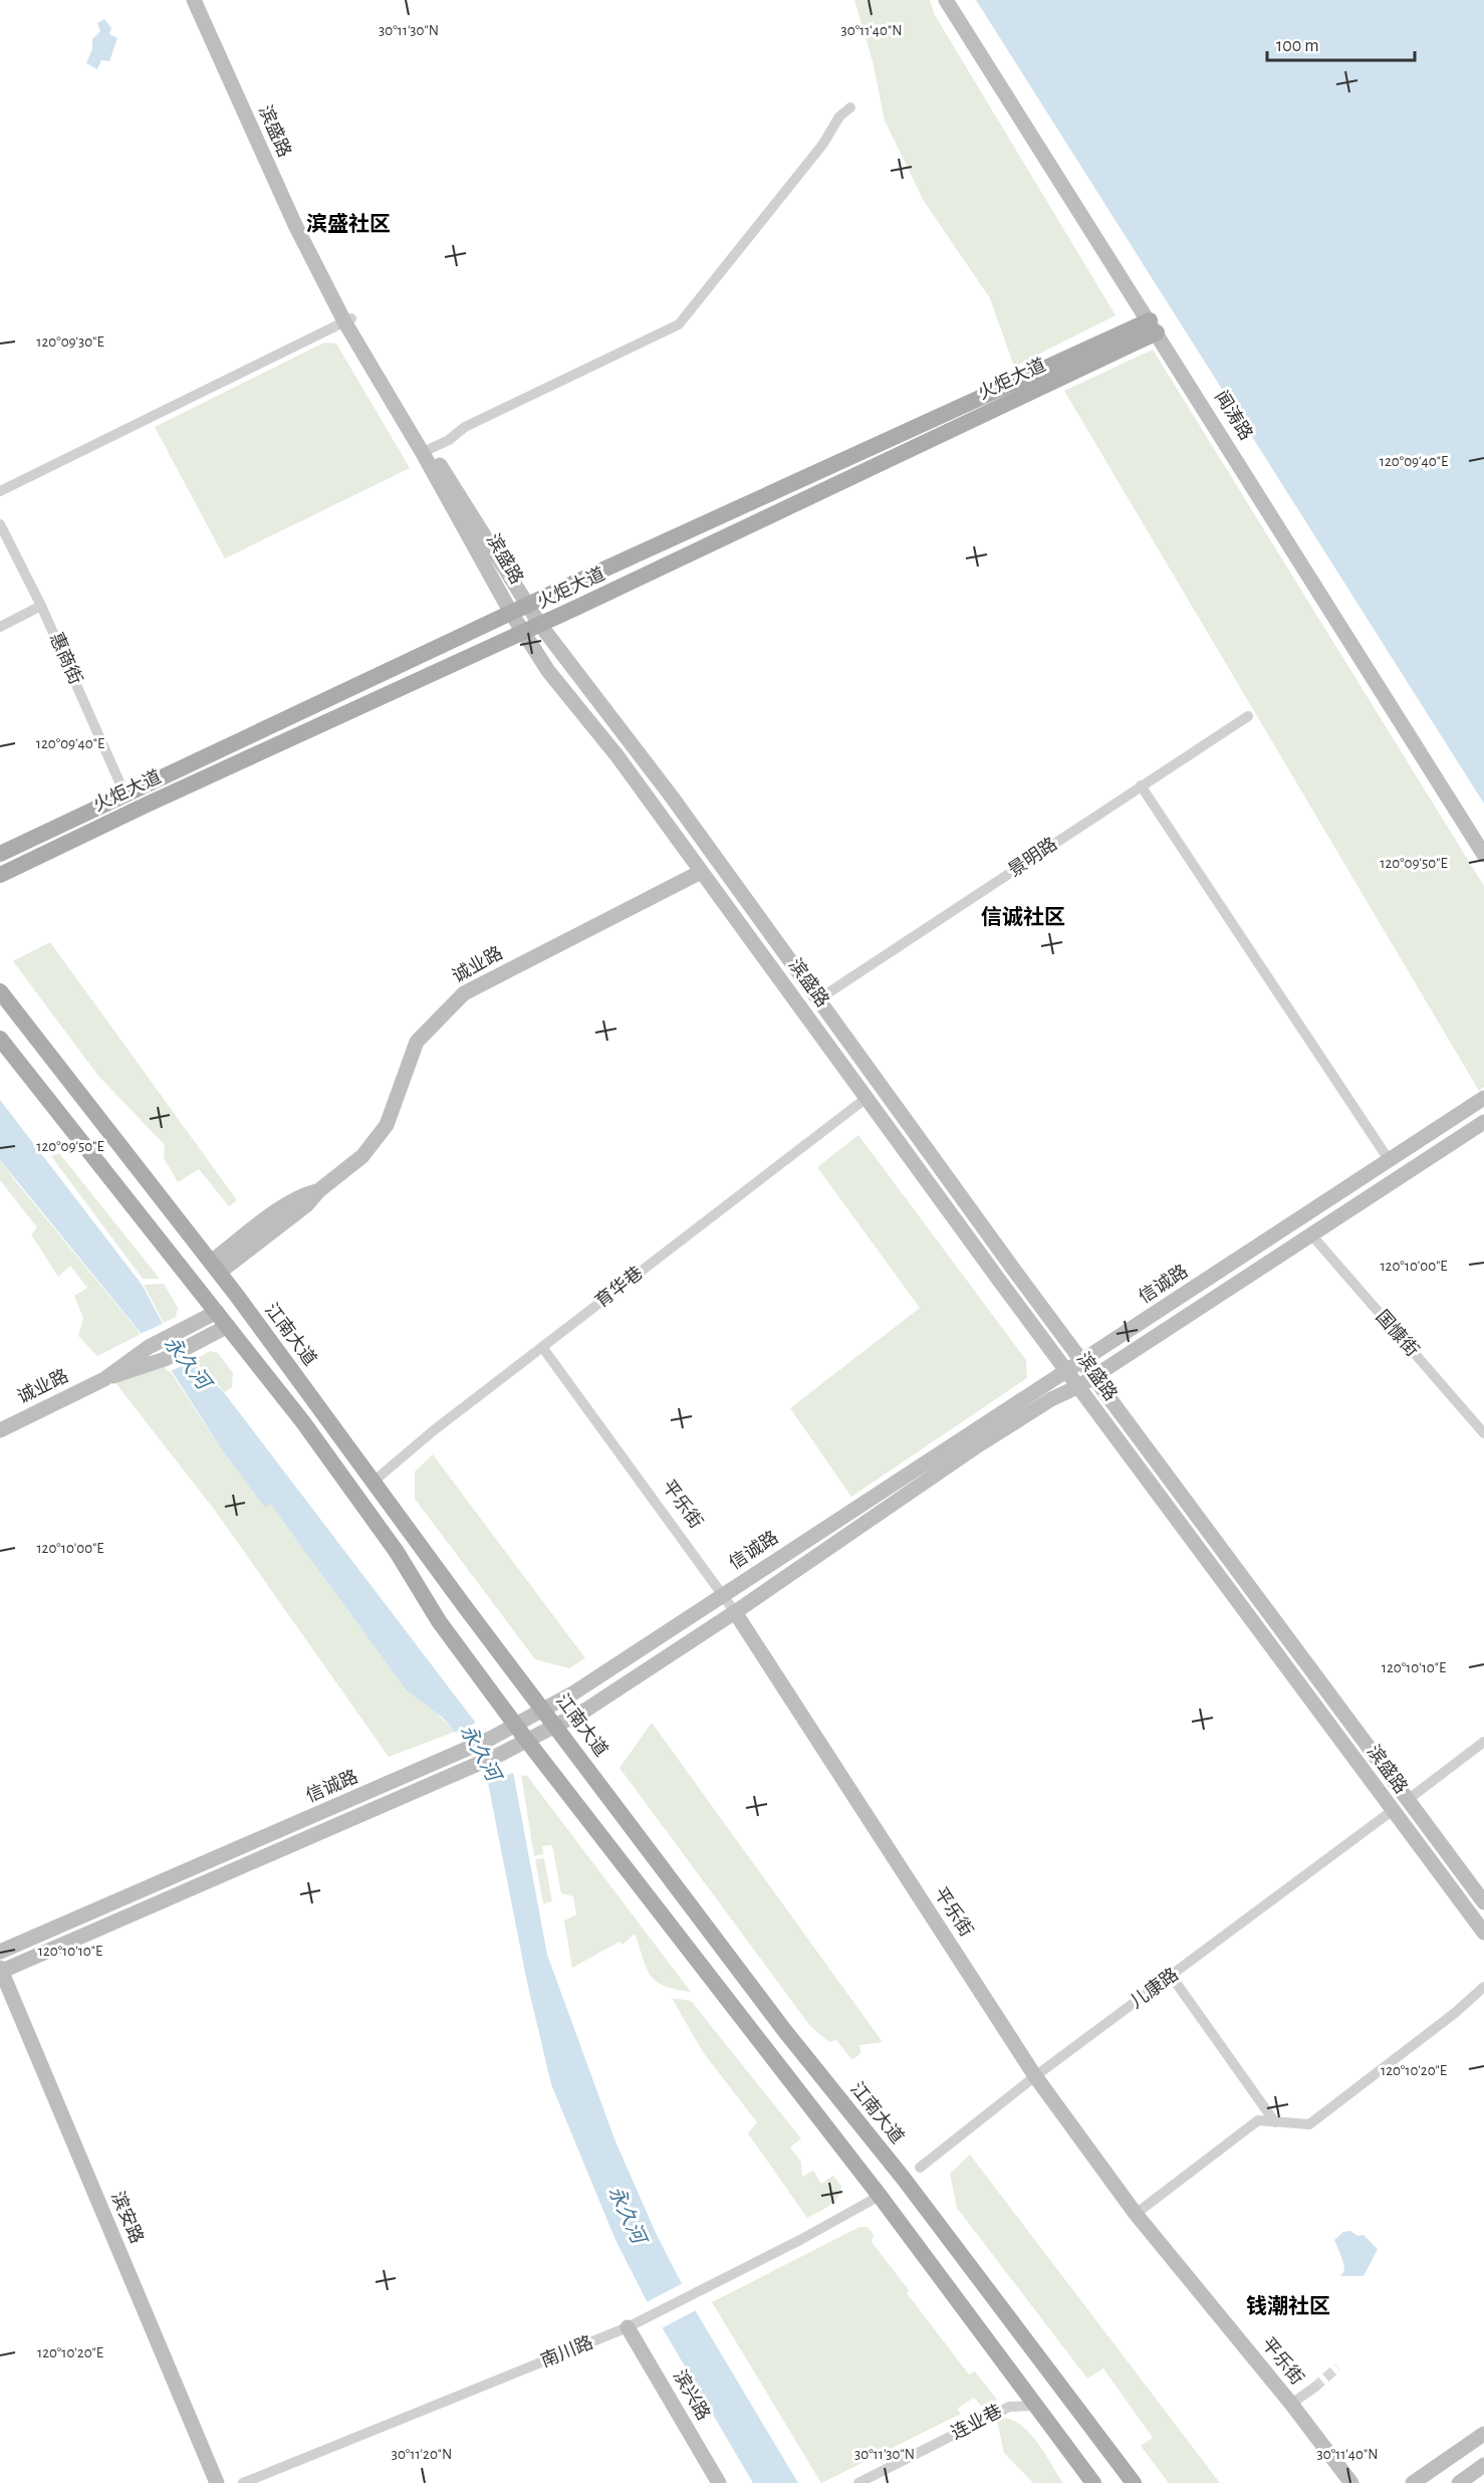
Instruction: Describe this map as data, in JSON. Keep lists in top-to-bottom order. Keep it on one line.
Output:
{"streets":{"main road":["滨盛路","火炬大道","闻涛路","诚业路","信诚路","江南大道","平乐街","滨安路","滨兴路"],"street":["惠商街","景明路","育华巷","国慷街","儿康路","南川路","连业巷"]},"crossings":[["滨盛路","火炬大道"],["滨盛路","景明路"],["滨盛路","诚业路"],["滨盛路","信诚路"],["滨盛路","育华巷"],["滨盛路","儿康路"],["火炬大道","闻涛路"],["火炬大道","惠商街"],["诚业路","江南大道"],["信诚路","国慷街"],["信诚路","江南大道"],["信诚路","平乐街"],["信诚路","滨安路"],["育华巷","江南大道"],["育华巷","平乐街"],["平乐街","儿康路"],["南川路","滨兴路"]],"districts":["滨盛社区","信诚社区","钱潮社区"],"water":["永久河"],"scale_bar":"100 m","coordinates":["30°11'30\"N","30°11'40\"N","120°09'30\"E","120°09'40\"E","120°09'50\"E","120°10'00\"E","120°10'10\"E","120°10'20\"E","30°11'20\"N"]}
